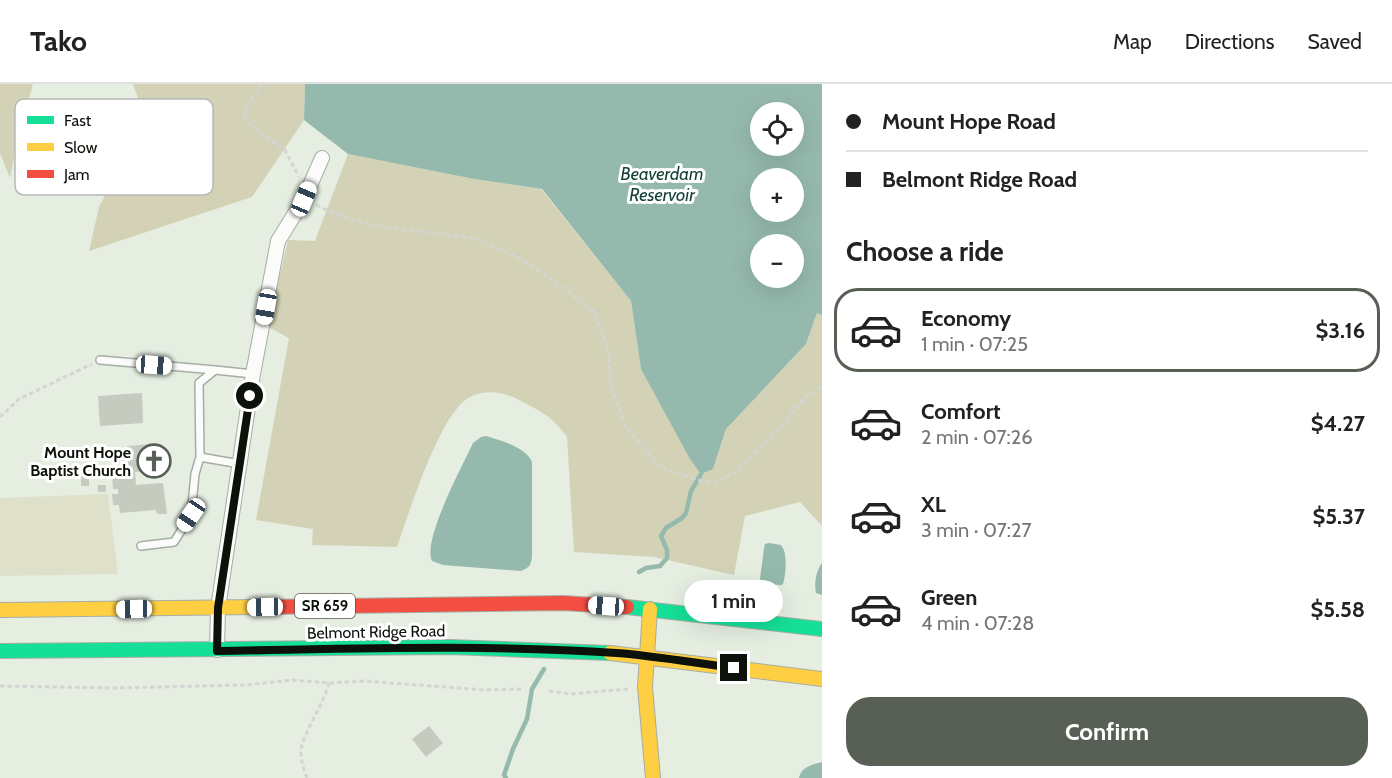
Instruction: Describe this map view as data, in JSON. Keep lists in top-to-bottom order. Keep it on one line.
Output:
{"streets":{"main road":["SR 659","Belmont Ridge Road"]},"water":["Beaverdam Reservoir"],"places":{"church":["Mount Hope Baptist Church"]},"legend":["Fast","Slow","Jam"],"page":{"header":"Tako","nav":["Map","Directions","Saved"],"banner":["Mount Hope Road","Belmont Ridge Road"],"map_buttons":["+","−"],"heading":"Choose a ride","list":[{"name":"Economy","note":"1 min · 07:25","value":"$3.16"},{"name":"Comfort","note":"2 min · 07:26","value":"$4.27"},{"name":"XL","note":"3 min · 07:27","value":"$5.37"},{"name":"Green","note":"4 min · 07:28","value":"$5.58"}],"bubble":"1 min","buttons":"Confirm"}}
